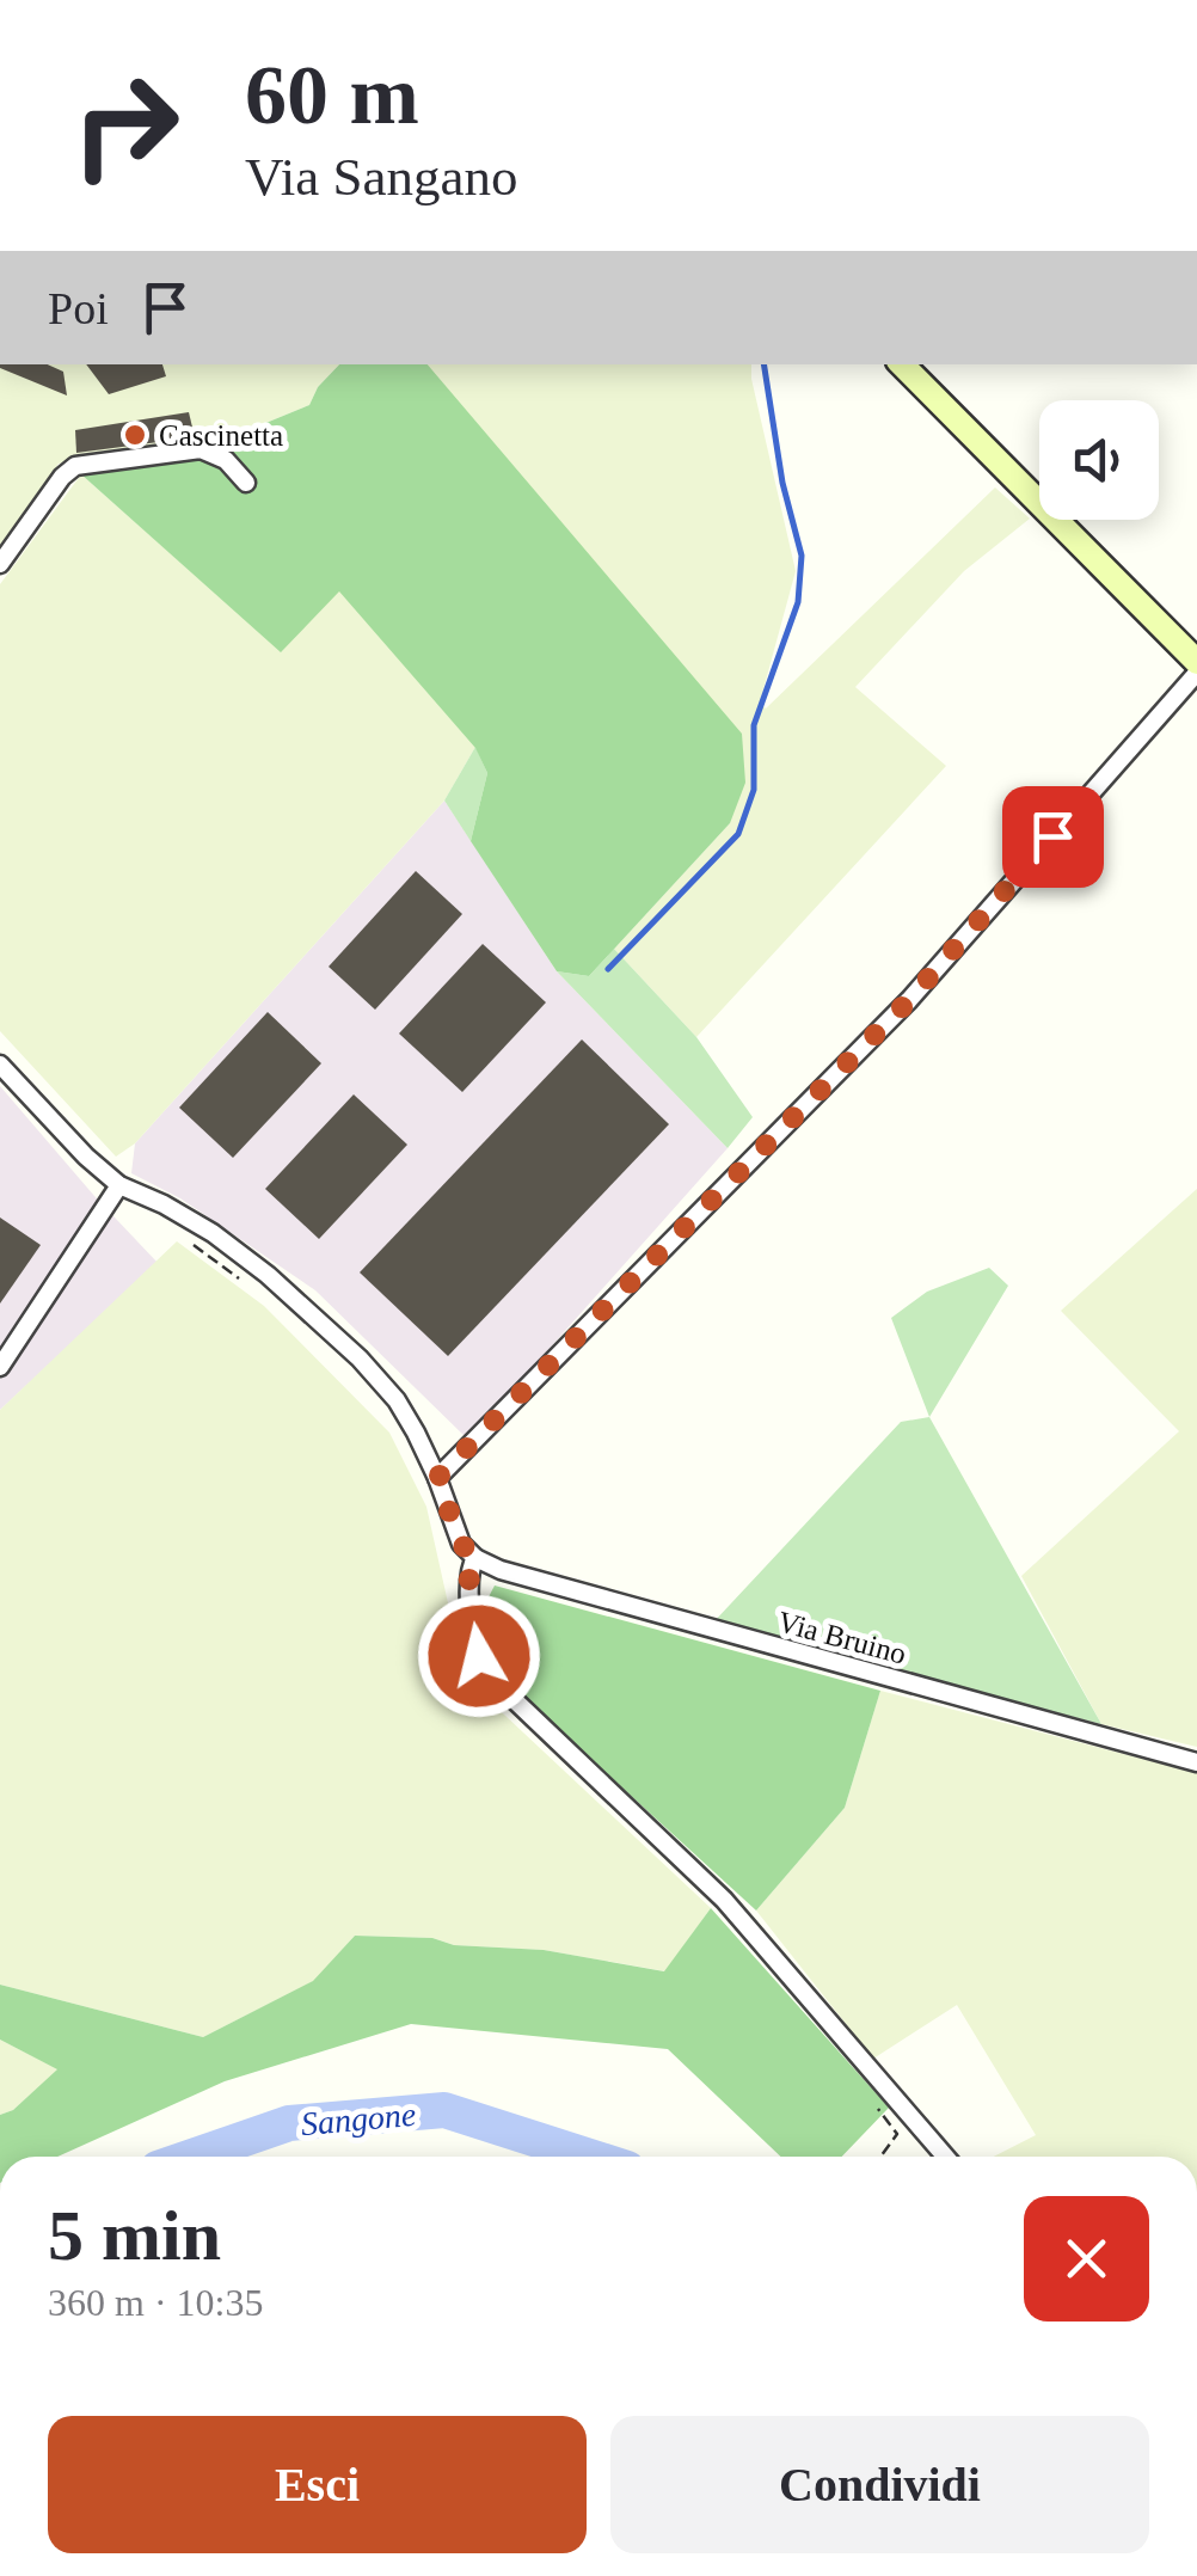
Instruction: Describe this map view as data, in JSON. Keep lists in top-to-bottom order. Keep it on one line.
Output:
{"streets":{"street":["Via Bruino"]},"water":["Sangone"],"places":["Cascinetta"],"page":{"turn":["60 m","Via Sangano"],"then":"Poi","heading":["5 min","360 m · 10:35"],"buttons":["Esci","Condividi"]}}
